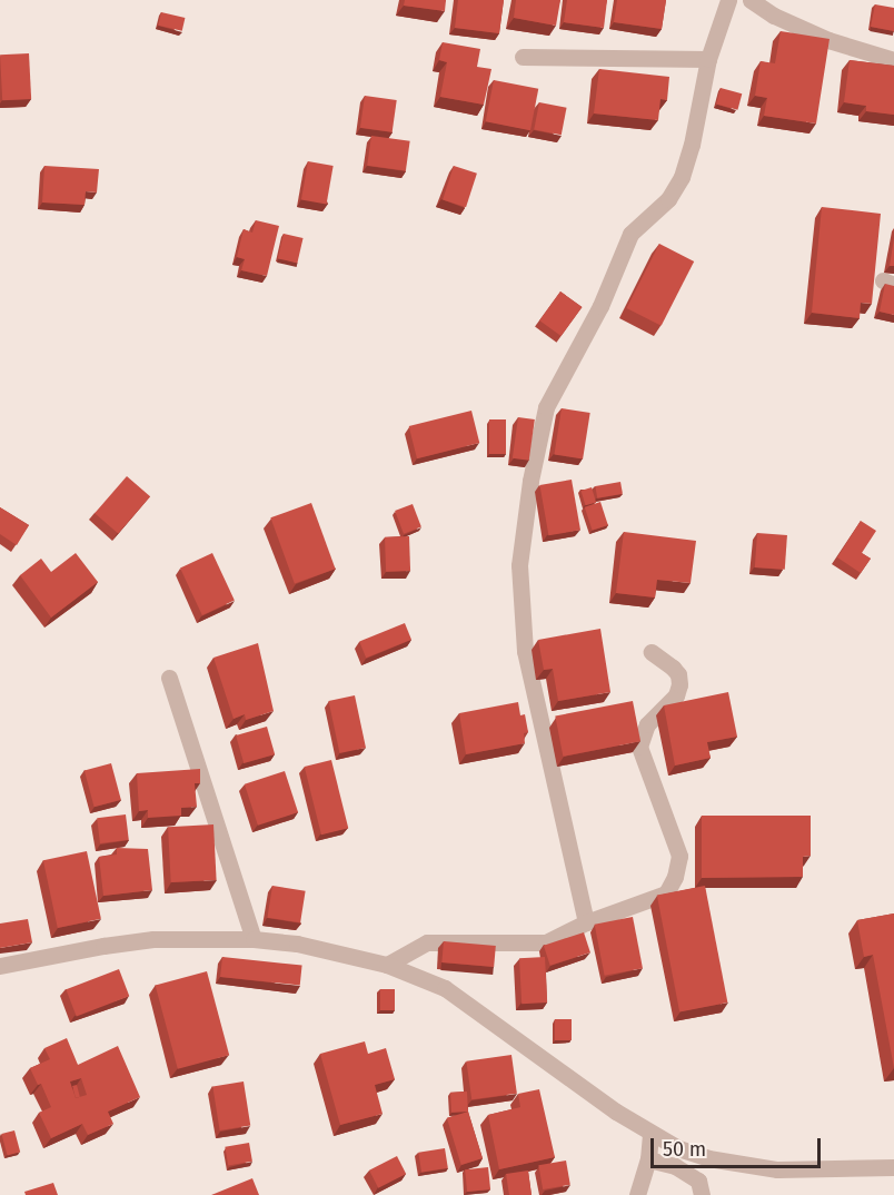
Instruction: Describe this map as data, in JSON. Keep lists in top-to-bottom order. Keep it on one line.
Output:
{"scale_bar":"50 m"}
